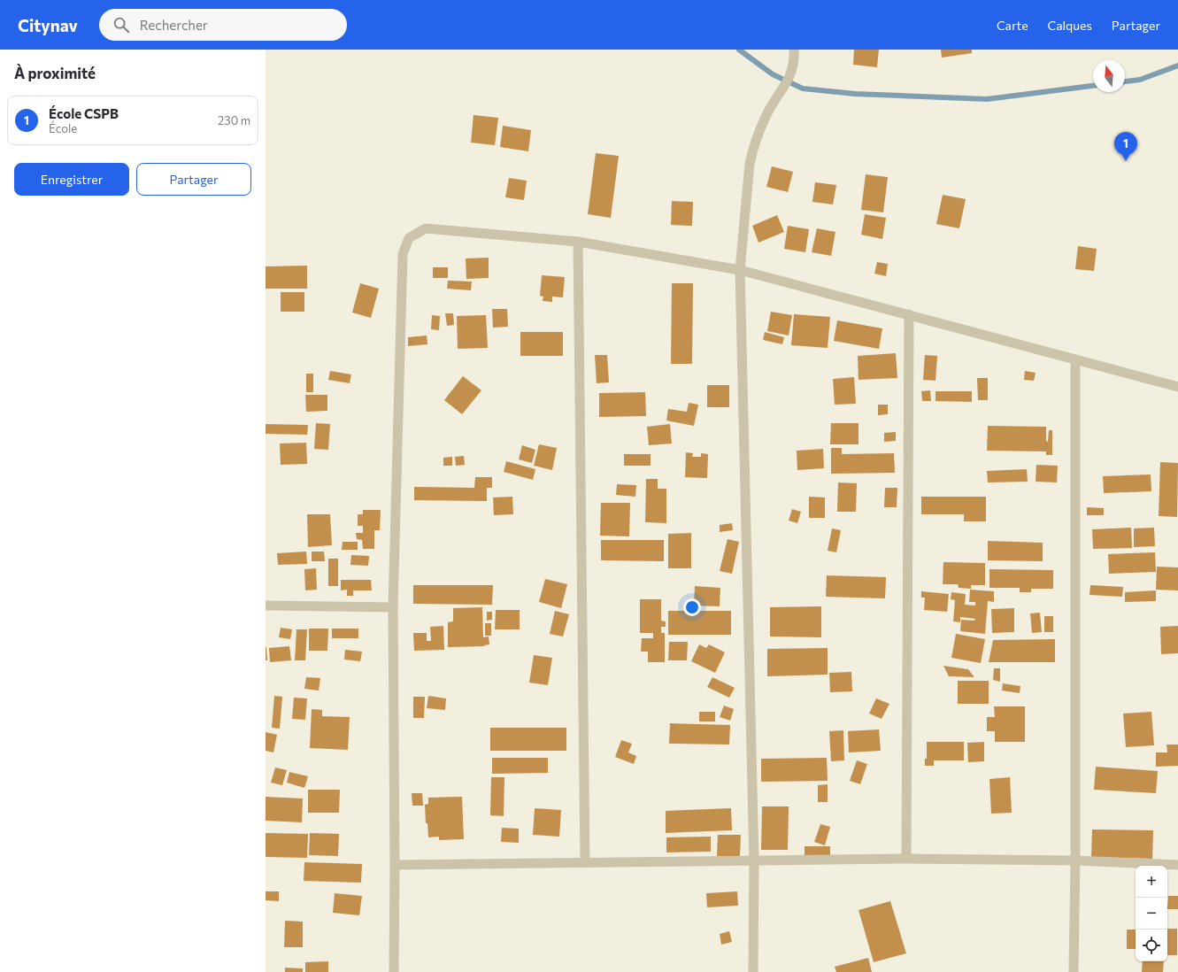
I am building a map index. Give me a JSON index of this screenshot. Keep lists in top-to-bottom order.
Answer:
{
  "north": "top",
  "page": {
    "header": "Citynav",
    "search": "Rechercher",
    "nav": ["Carte", "Calques", "Partager"],
    "heading": "À proximité",
    "list": [
      {
        "mark": "1",
        "name": "École CSPB",
        "note": "École",
        "value": "230 m"
      }
    ],
    "pins": "1",
    "buttons": ["Enregistrer", "Partager"],
    "map_buttons": ["+", "−"]
  }
}
